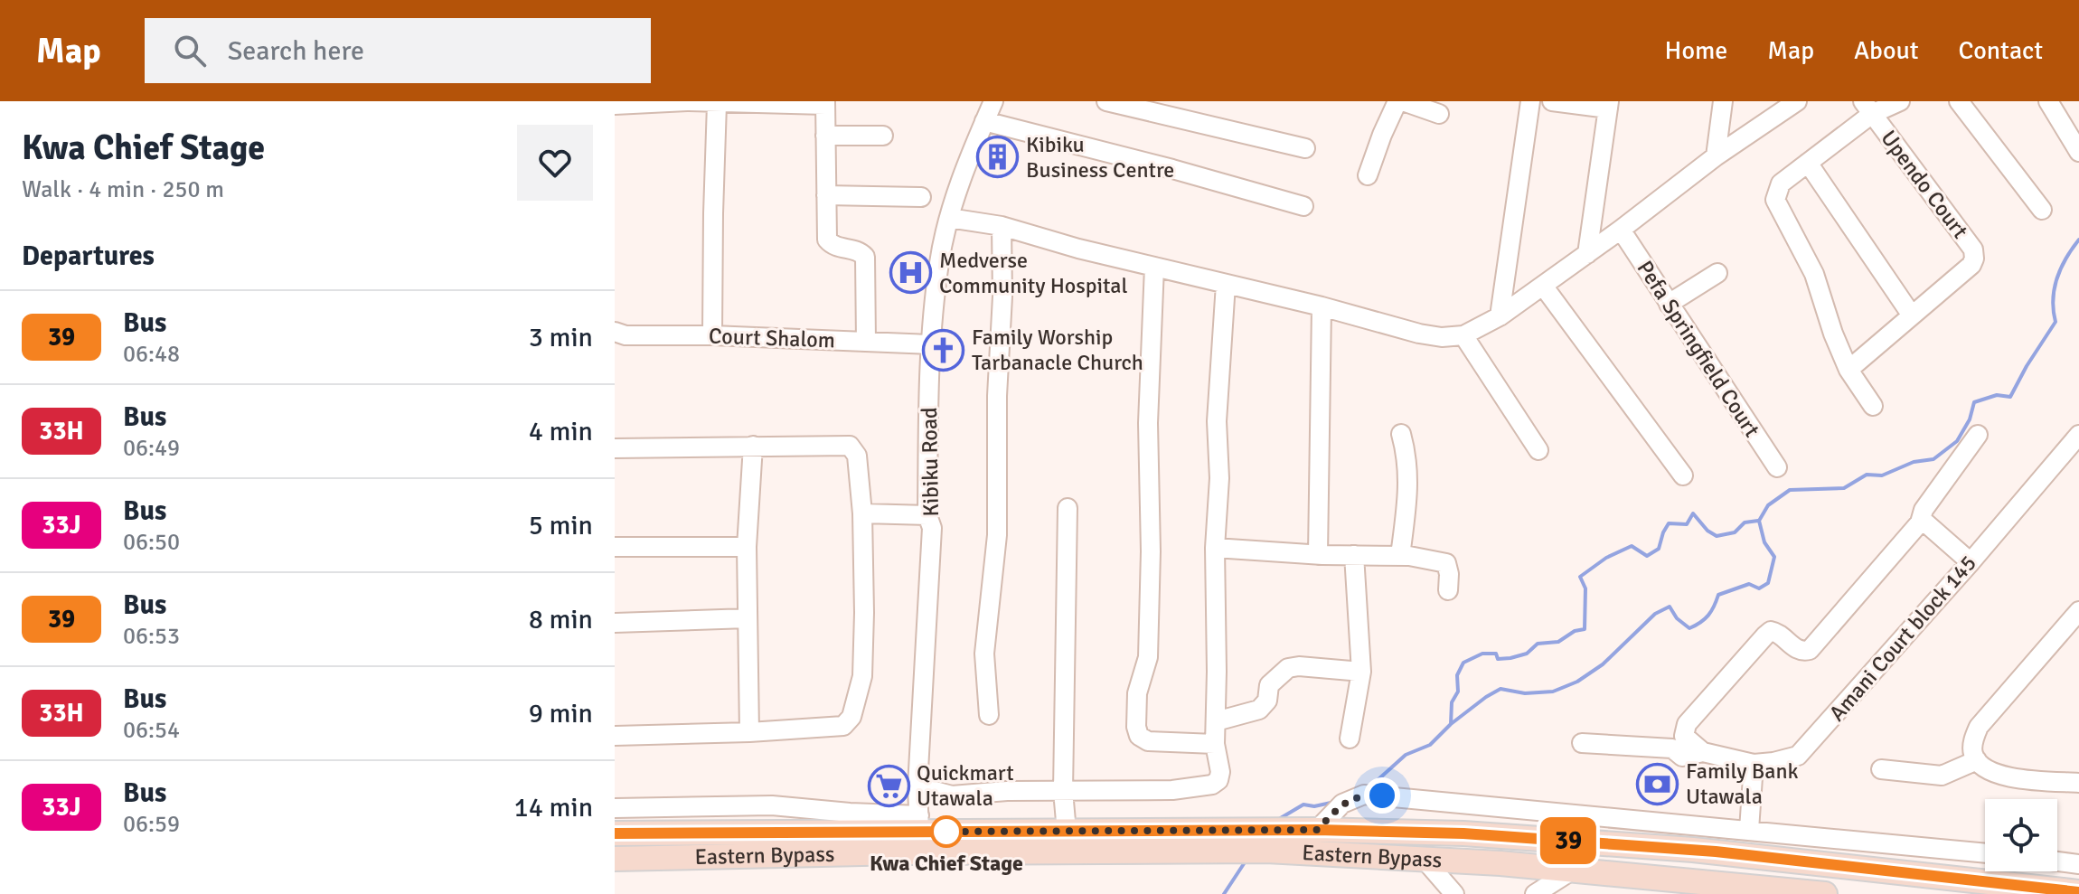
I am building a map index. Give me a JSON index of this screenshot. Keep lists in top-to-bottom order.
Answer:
{
  "streets": {
    "main road": ["Eastern Bypass"],
    "street": [
      "Upendo Court",
      "Court Shalom",
      "Pefa Springfield Court",
      "Kibiku Road",
      "Amani Court block 145"
    ]
  },
  "crossings": [
    ["Court Shalom", "Kibiku Road"],
    ["Kibiku Road", "Eastern Bypass"]
  ],
  "places": {
    "building": ["Kibiku Business Centre"],
    "hospital": ["Medverse Community Hospital"],
    "church": ["Family Worship Tarbanacle Church"],
    "bank": ["Family Bank Utawala"],
    "supermarket": ["Quickmart Utawala"],
    "other": ["Kwa Chief Stage"]
  },
  "lines": ["bus line 39"],
  "page": {
    "header": "Map",
    "search": "Search here",
    "nav": [
      "Home",
      "Map",
      "About",
      "Contact"
    ],
    "heading": [
      ["Kwa Chief Stage", "Walk · 4 min · 250 m"],
      "Departures"
    ],
    "on_map": "39",
    "list": [
      {
        "mark": "39",
        "name": "Bus",
        "note": "06:48",
        "value": "3 min"
      },
      {
        "mark": "33H",
        "name": "Bus",
        "note": "06:49",
        "value": "4 min"
      },
      {
        "mark": "33J",
        "name": "Bus",
        "note": "06:50",
        "value": "5 min"
      },
      {
        "mark": "39",
        "name": "Bus",
        "note": "06:53",
        "value": "8 min"
      },
      {
        "mark": "33H",
        "name": "Bus",
        "note": "06:54",
        "value": "9 min"
      },
      {
        "mark": "33J",
        "name": "Bus",
        "note": "06:59",
        "value": "14 min"
      }
    ]
  }
}
